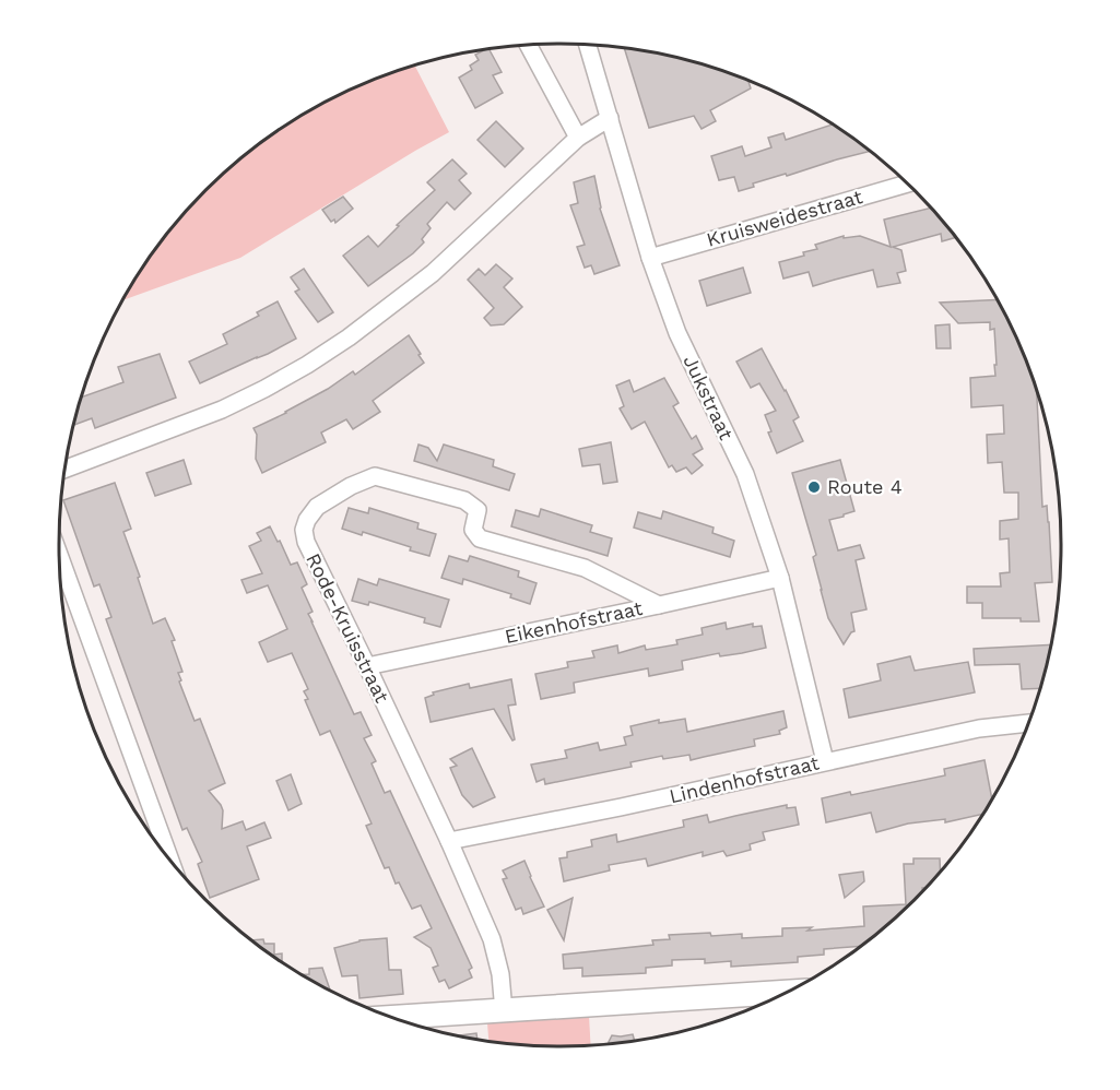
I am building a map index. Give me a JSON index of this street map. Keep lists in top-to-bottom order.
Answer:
{
  "streets": {
    "street": [
      "Kruisweidestraat",
      "Jukstraat",
      "Eikenhofstraat",
      "Rode-Kruisstraat",
      "Lindenhofstraat"
    ]
  },
  "crossings": [
    ["Kruisweidestraat", "Jukstraat"],
    ["Jukstraat", "Eikenhofstraat"],
    ["Jukstraat", "Lindenhofstraat"],
    ["Eikenhofstraat", "Rode-Kruisstraat"],
    ["Rode-Kruisstraat", "Lindenhofstraat"]
  ],
  "places": ["Route 4"]
}
